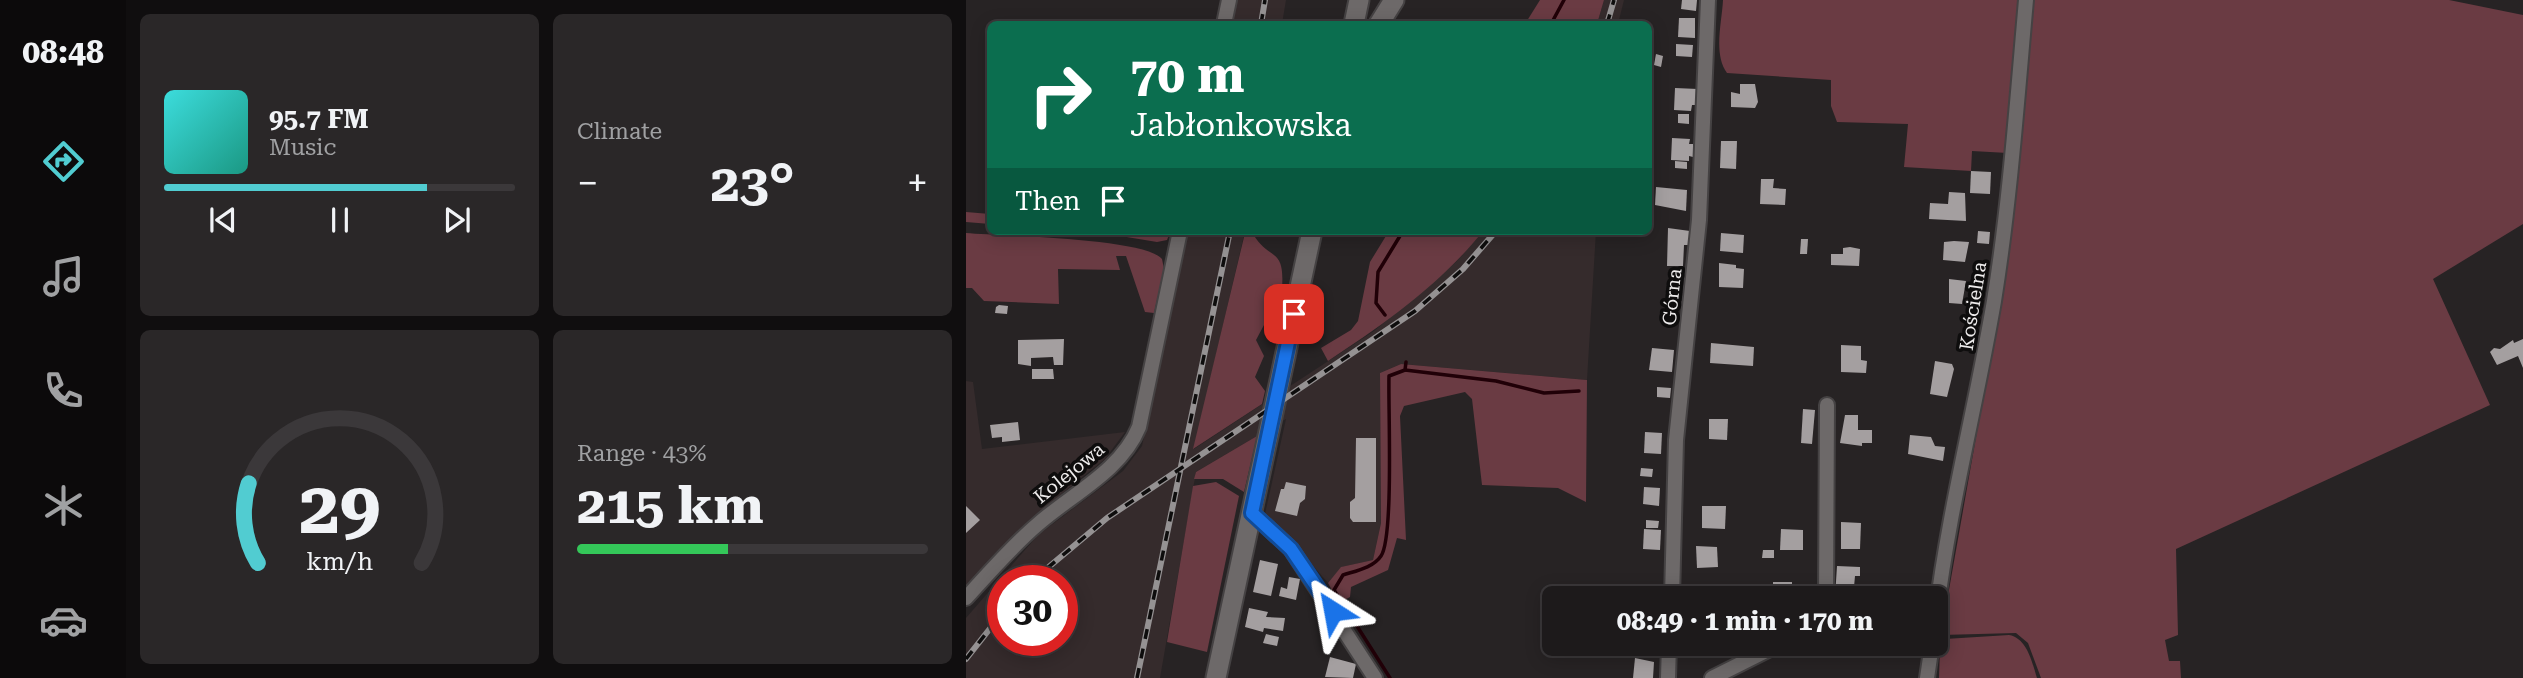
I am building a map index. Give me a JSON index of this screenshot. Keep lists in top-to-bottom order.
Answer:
{
  "streets": {
    "street": ["Górna", "Kościelna", "Kolejowa"]
  },
  "page": {
    "tabs": "08:48",
    "tile": [
      "Climate",
      ["Range · 43%", "215 km"]
    ],
    "turn": ["70 m", "Jabłonkowska"],
    "song": ["95.7 FM", "Music"],
    "heat": ["−", "23°", "+"],
    "then": "Then",
    "limit": "30",
    "trip": "08:49 · 1 min · 170 m",
    "gauge": ["29", "km/h"]
  }
}
